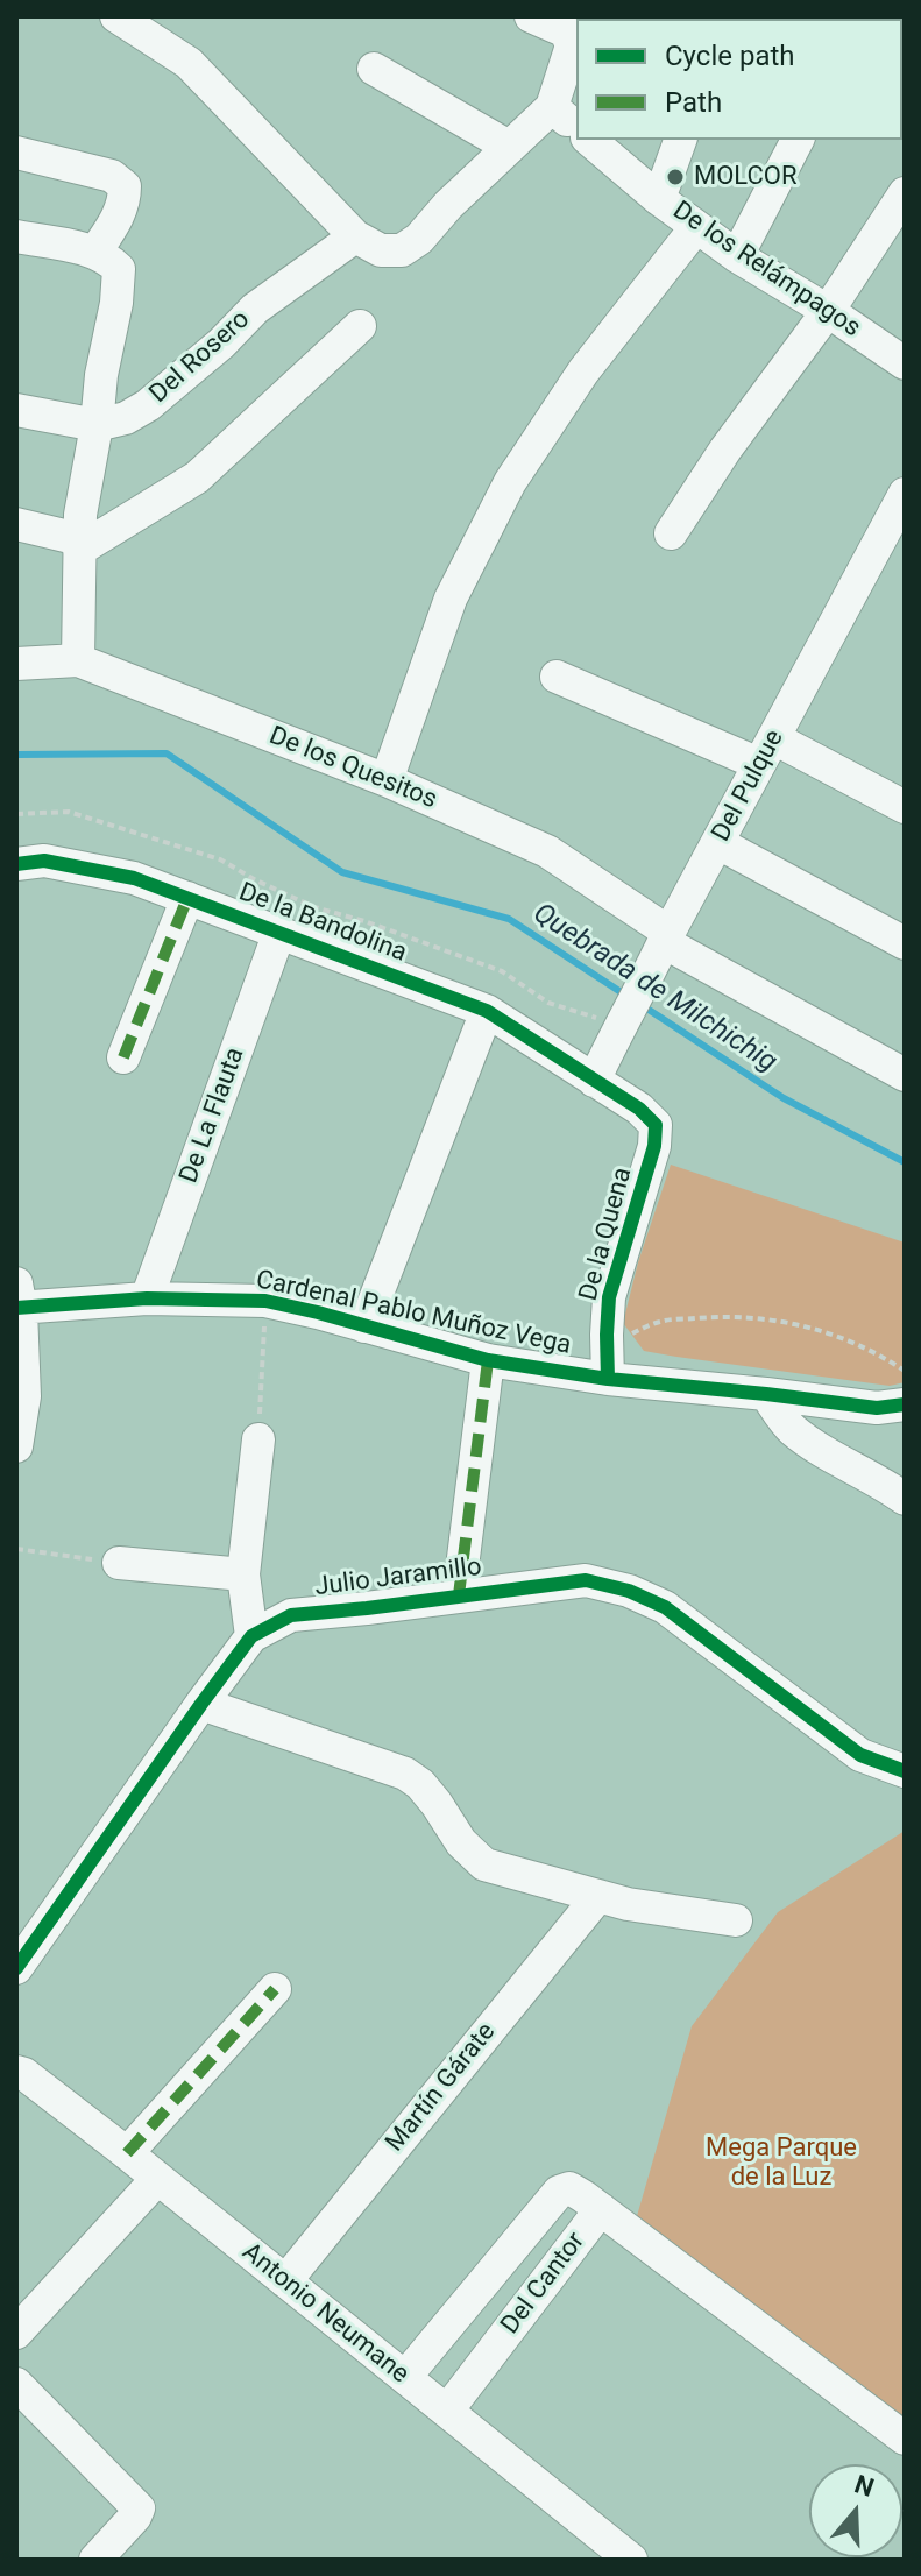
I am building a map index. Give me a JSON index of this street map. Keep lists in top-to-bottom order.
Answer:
{
  "streets": {
    "street": [
      "De los Relámpagos",
      "Del Rosero",
      "De los Quesitos",
      "Del Pulque",
      "De la Bandolina",
      "De La Flauta",
      "De la Quena",
      "Cardenal Pablo Muñoz Vega",
      "Julio Jaramillo",
      "Martín Gárate",
      "Del Cantor",
      "Antonio Neumane"
    ]
  },
  "crossings": [
    ["De los Quesitos", "Del Pulque"],
    ["Del Pulque", "De la Bandolina"],
    ["De la Bandolina", "De La Flauta"],
    ["De la Bandolina", "De la Quena"],
    ["De La Flauta", "Cardenal Pablo Muñoz Vega"],
    ["De la Quena", "Cardenal Pablo Muñoz Vega"],
    ["Martín Gárate", "Antonio Neumane"],
    ["Del Cantor", "Antonio Neumane"]
  ],
  "water": ["Quebrada de Milchichig"],
  "parks": ["Mega Parque de la Luz"],
  "places": ["MOLCOR"],
  "legend": ["Cycle path", "Path"],
  "north": "top"
}
